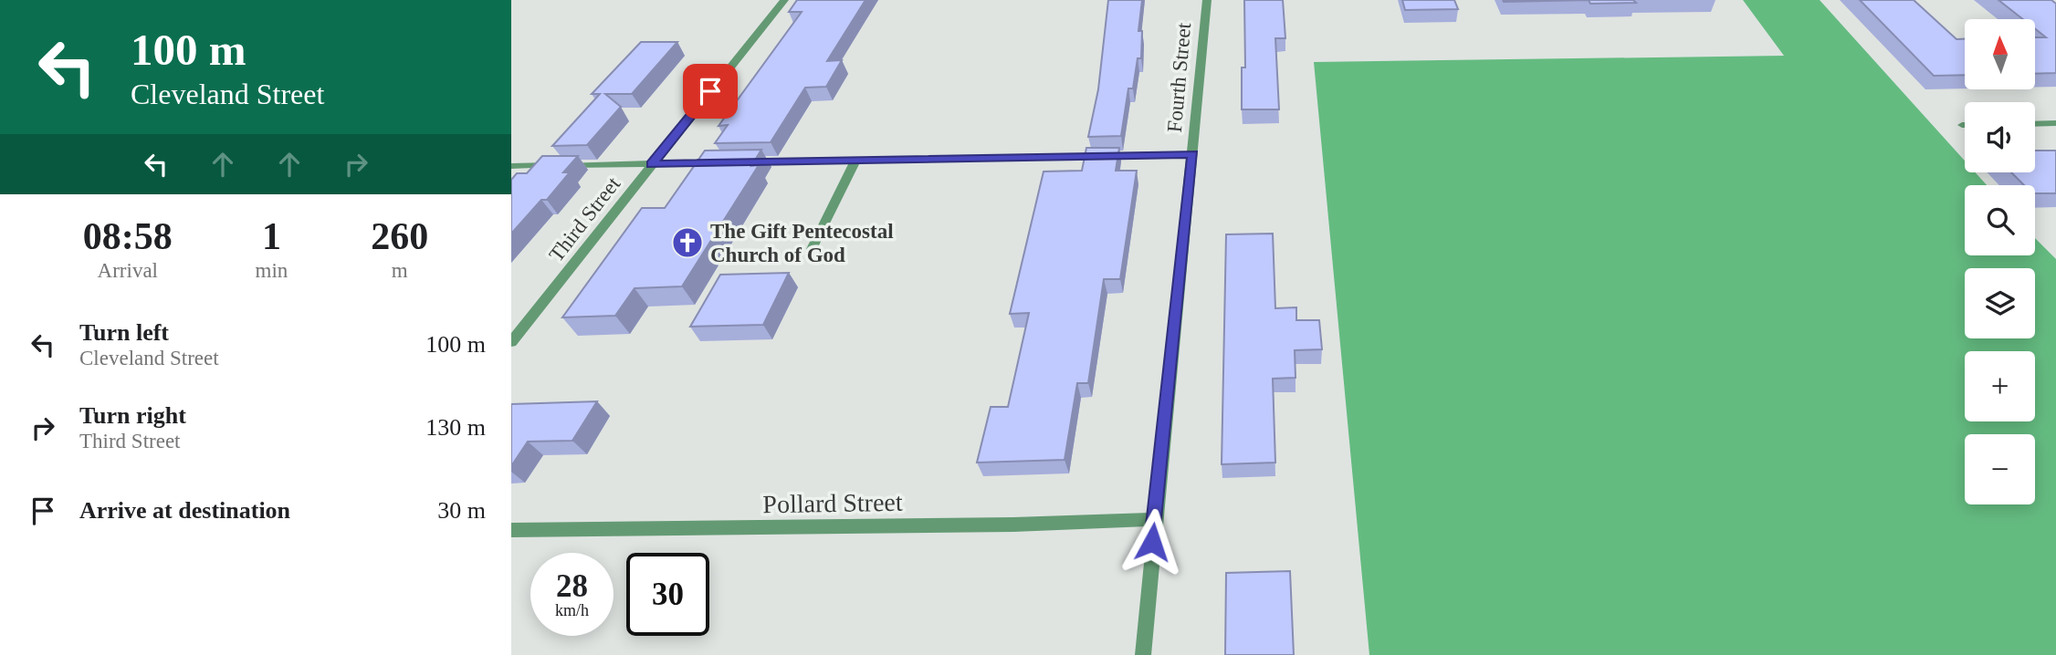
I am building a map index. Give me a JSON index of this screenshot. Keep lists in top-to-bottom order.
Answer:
{
  "streets": {
    "street": ["Fourth Street", "Third Street", "Pollard Street"]
  },
  "crossings": [
    ["Fourth Street", "Pollard Street"]
  ],
  "places": {
    "church": ["The Gift Pentecostal Church of God"]
  },
  "north": "top",
  "page": {
    "turn": ["100 m", "Cleveland Street"],
    "map_buttons": ["+", "−"],
    "eta": [
      "08:58",
      "Arrival",
      "1",
      "min",
      "260",
      "m"
    ],
    "list": [
      {
        "name": "Turn left",
        "note": "Cleveland Street",
        "value": "100 m"
      },
      {
        "name": "Turn right",
        "note": "Third Street",
        "value": "130 m"
      },
      {
        "name": "Arrive at destination",
        "value": "30 m"
      }
    ],
    "speed": "28 km/h",
    "limit": "30"
  }
}
